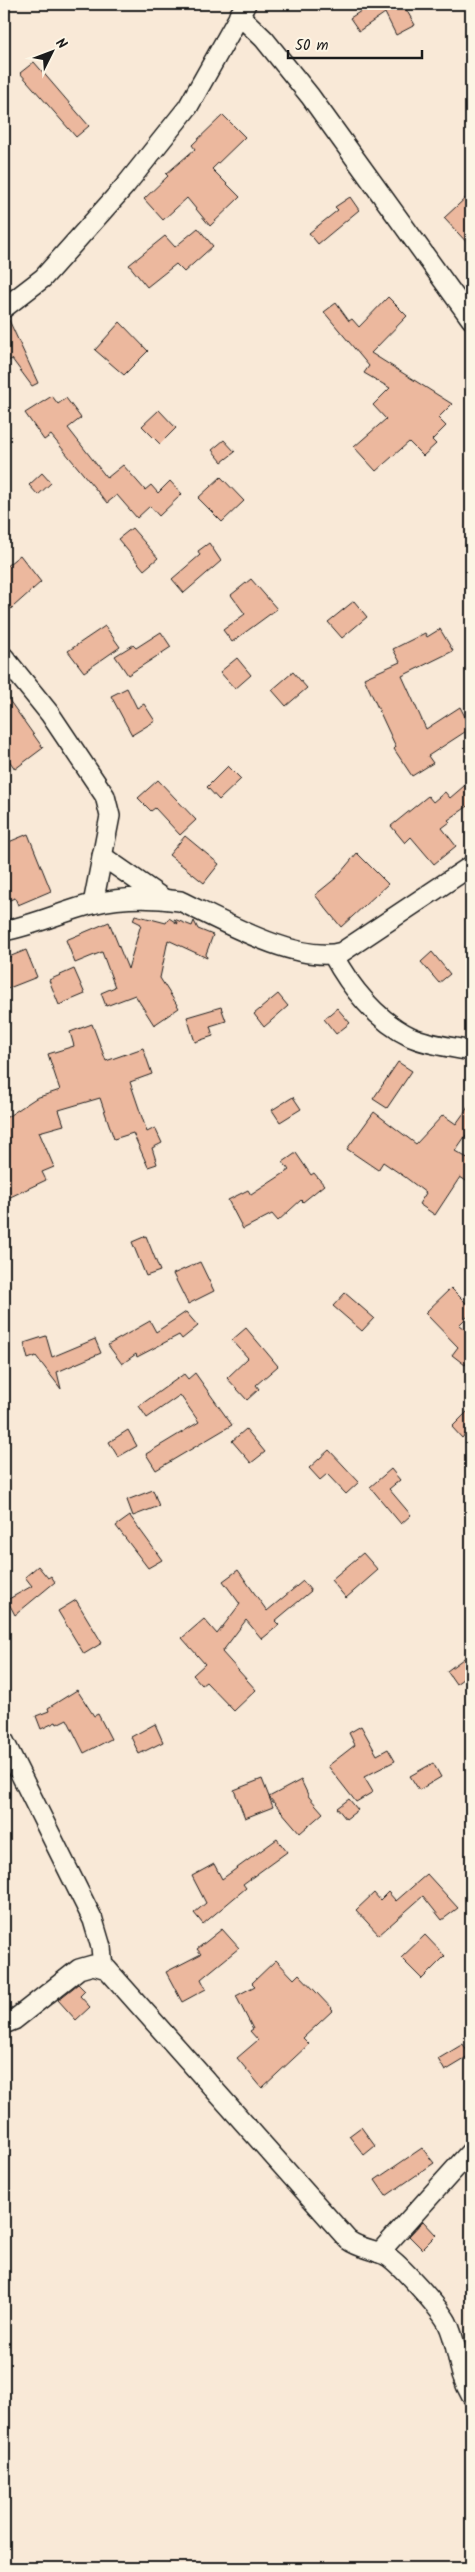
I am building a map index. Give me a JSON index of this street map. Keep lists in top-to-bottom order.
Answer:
{
  "scale_bar": "50 m",
  "north": "top right"
}
